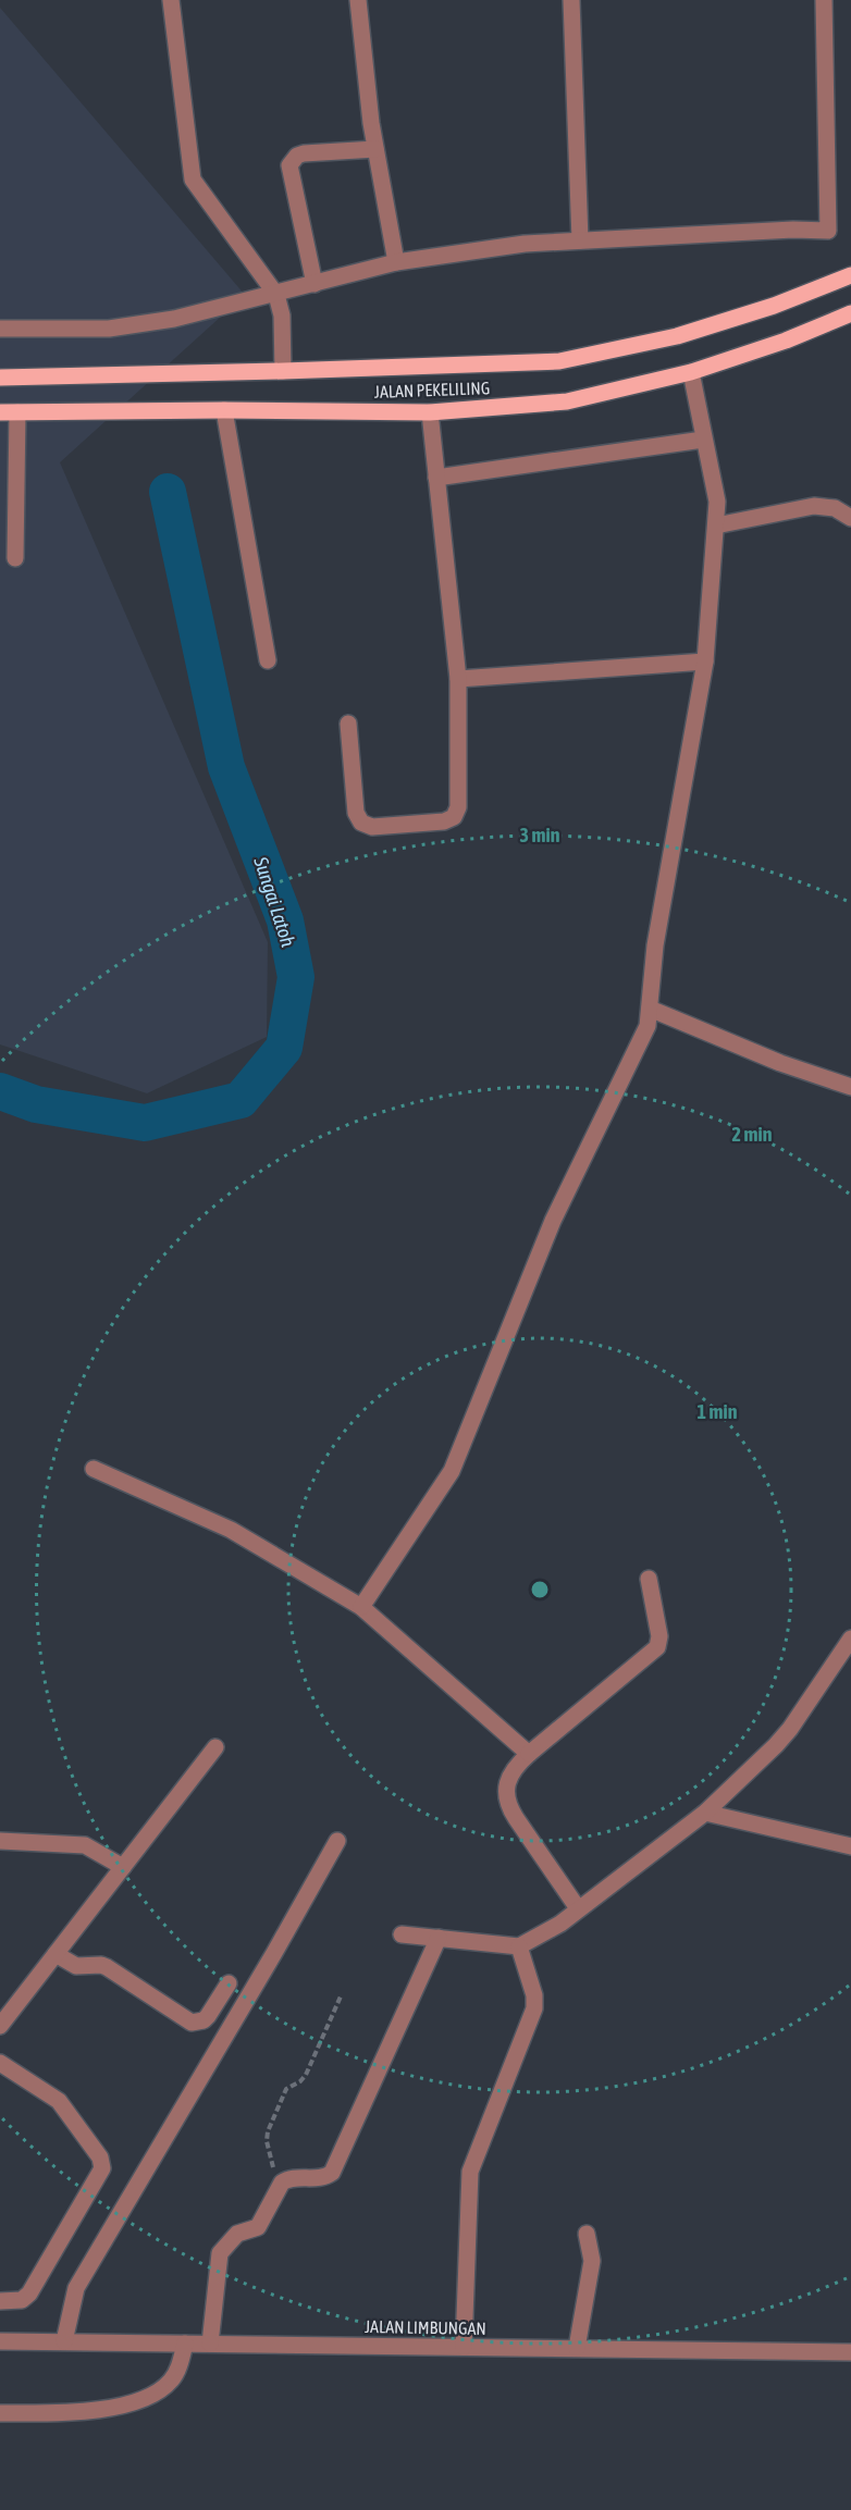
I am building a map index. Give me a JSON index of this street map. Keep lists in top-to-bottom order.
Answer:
{
  "streets": {
    "main road": ["JALAN PEKELILING"],
    "street": ["JALAN LIMBUNGAN"]
  },
  "water": ["Sungai Latoh"],
  "rings": ["3 min", "2 min", "1 min"]
}
